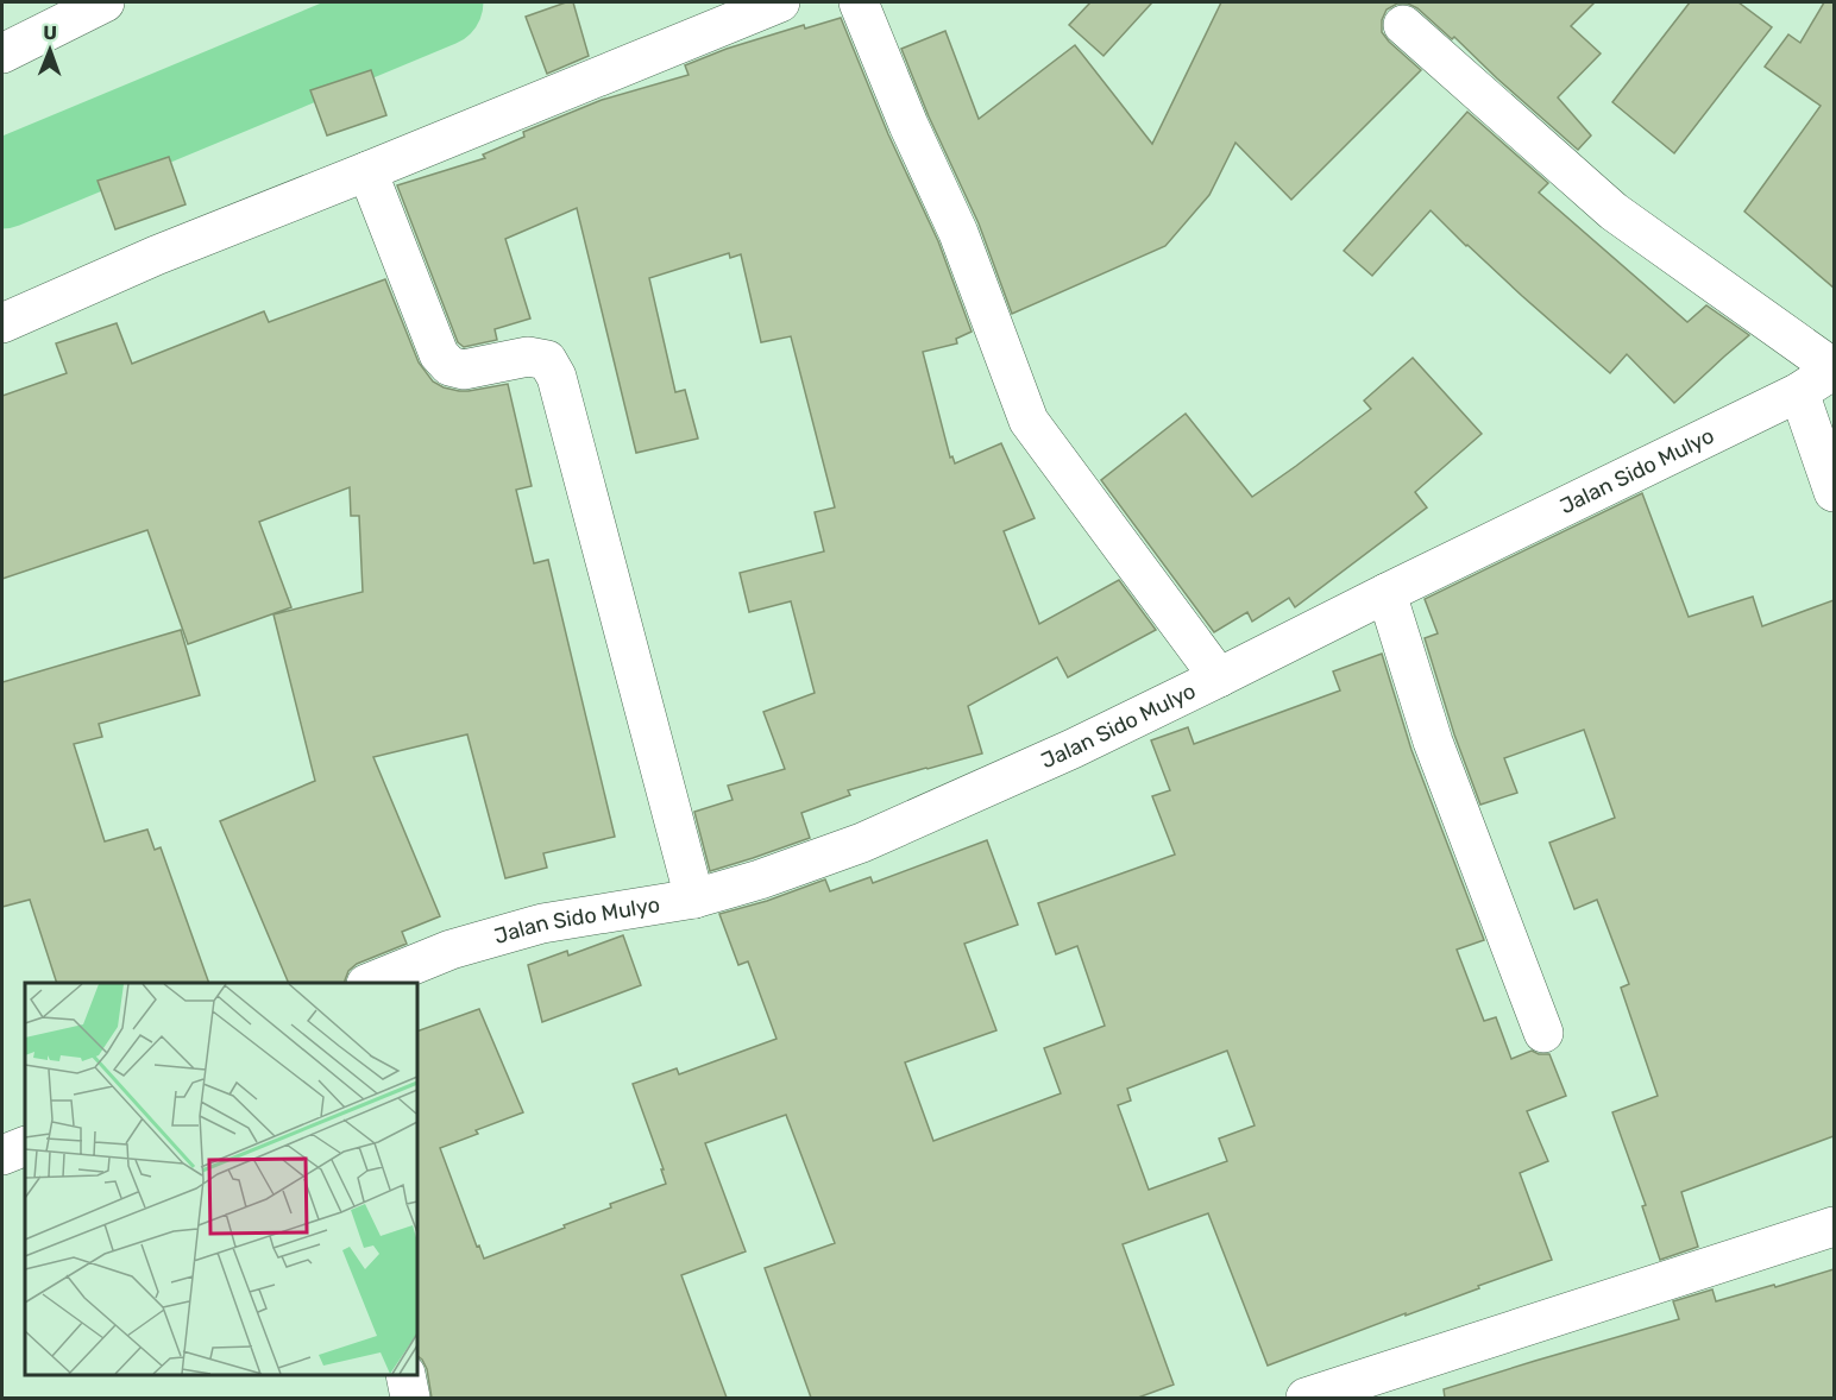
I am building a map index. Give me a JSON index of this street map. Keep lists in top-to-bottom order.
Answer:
{
  "streets": {
    "street": ["Jalan Sido Mulyo"]
  },
  "north": "top"
}
